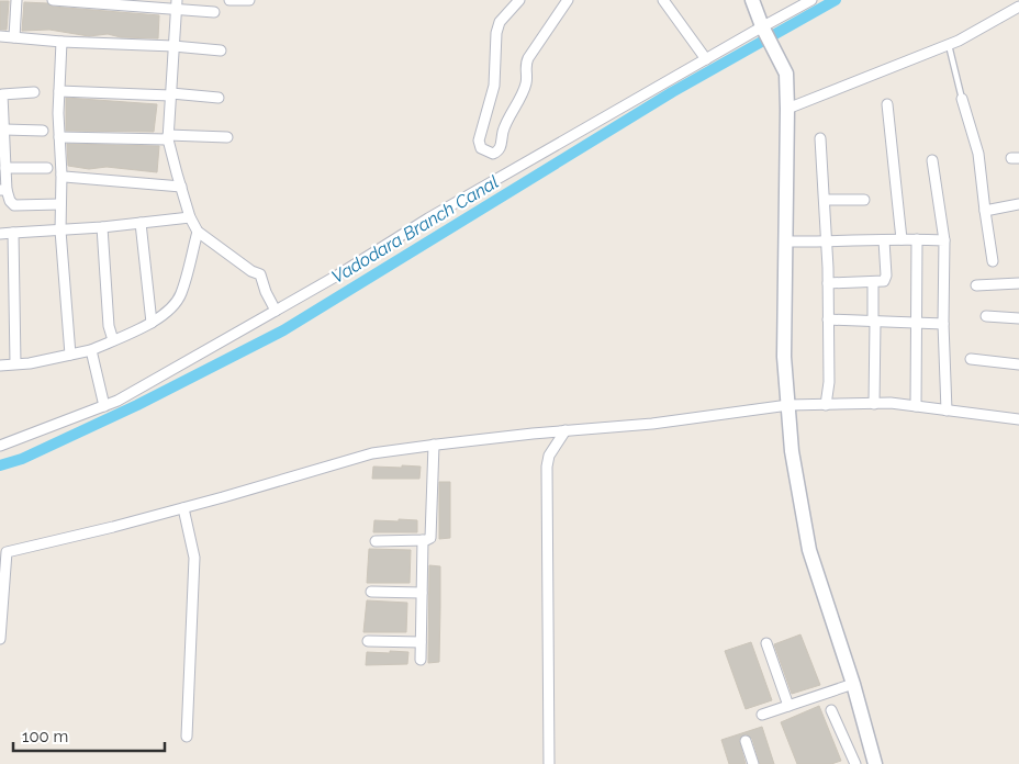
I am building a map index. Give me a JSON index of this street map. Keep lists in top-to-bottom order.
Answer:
{
  "water": ["Vadodara Branch Canal"],
  "scale_bar": "100 m"
}
